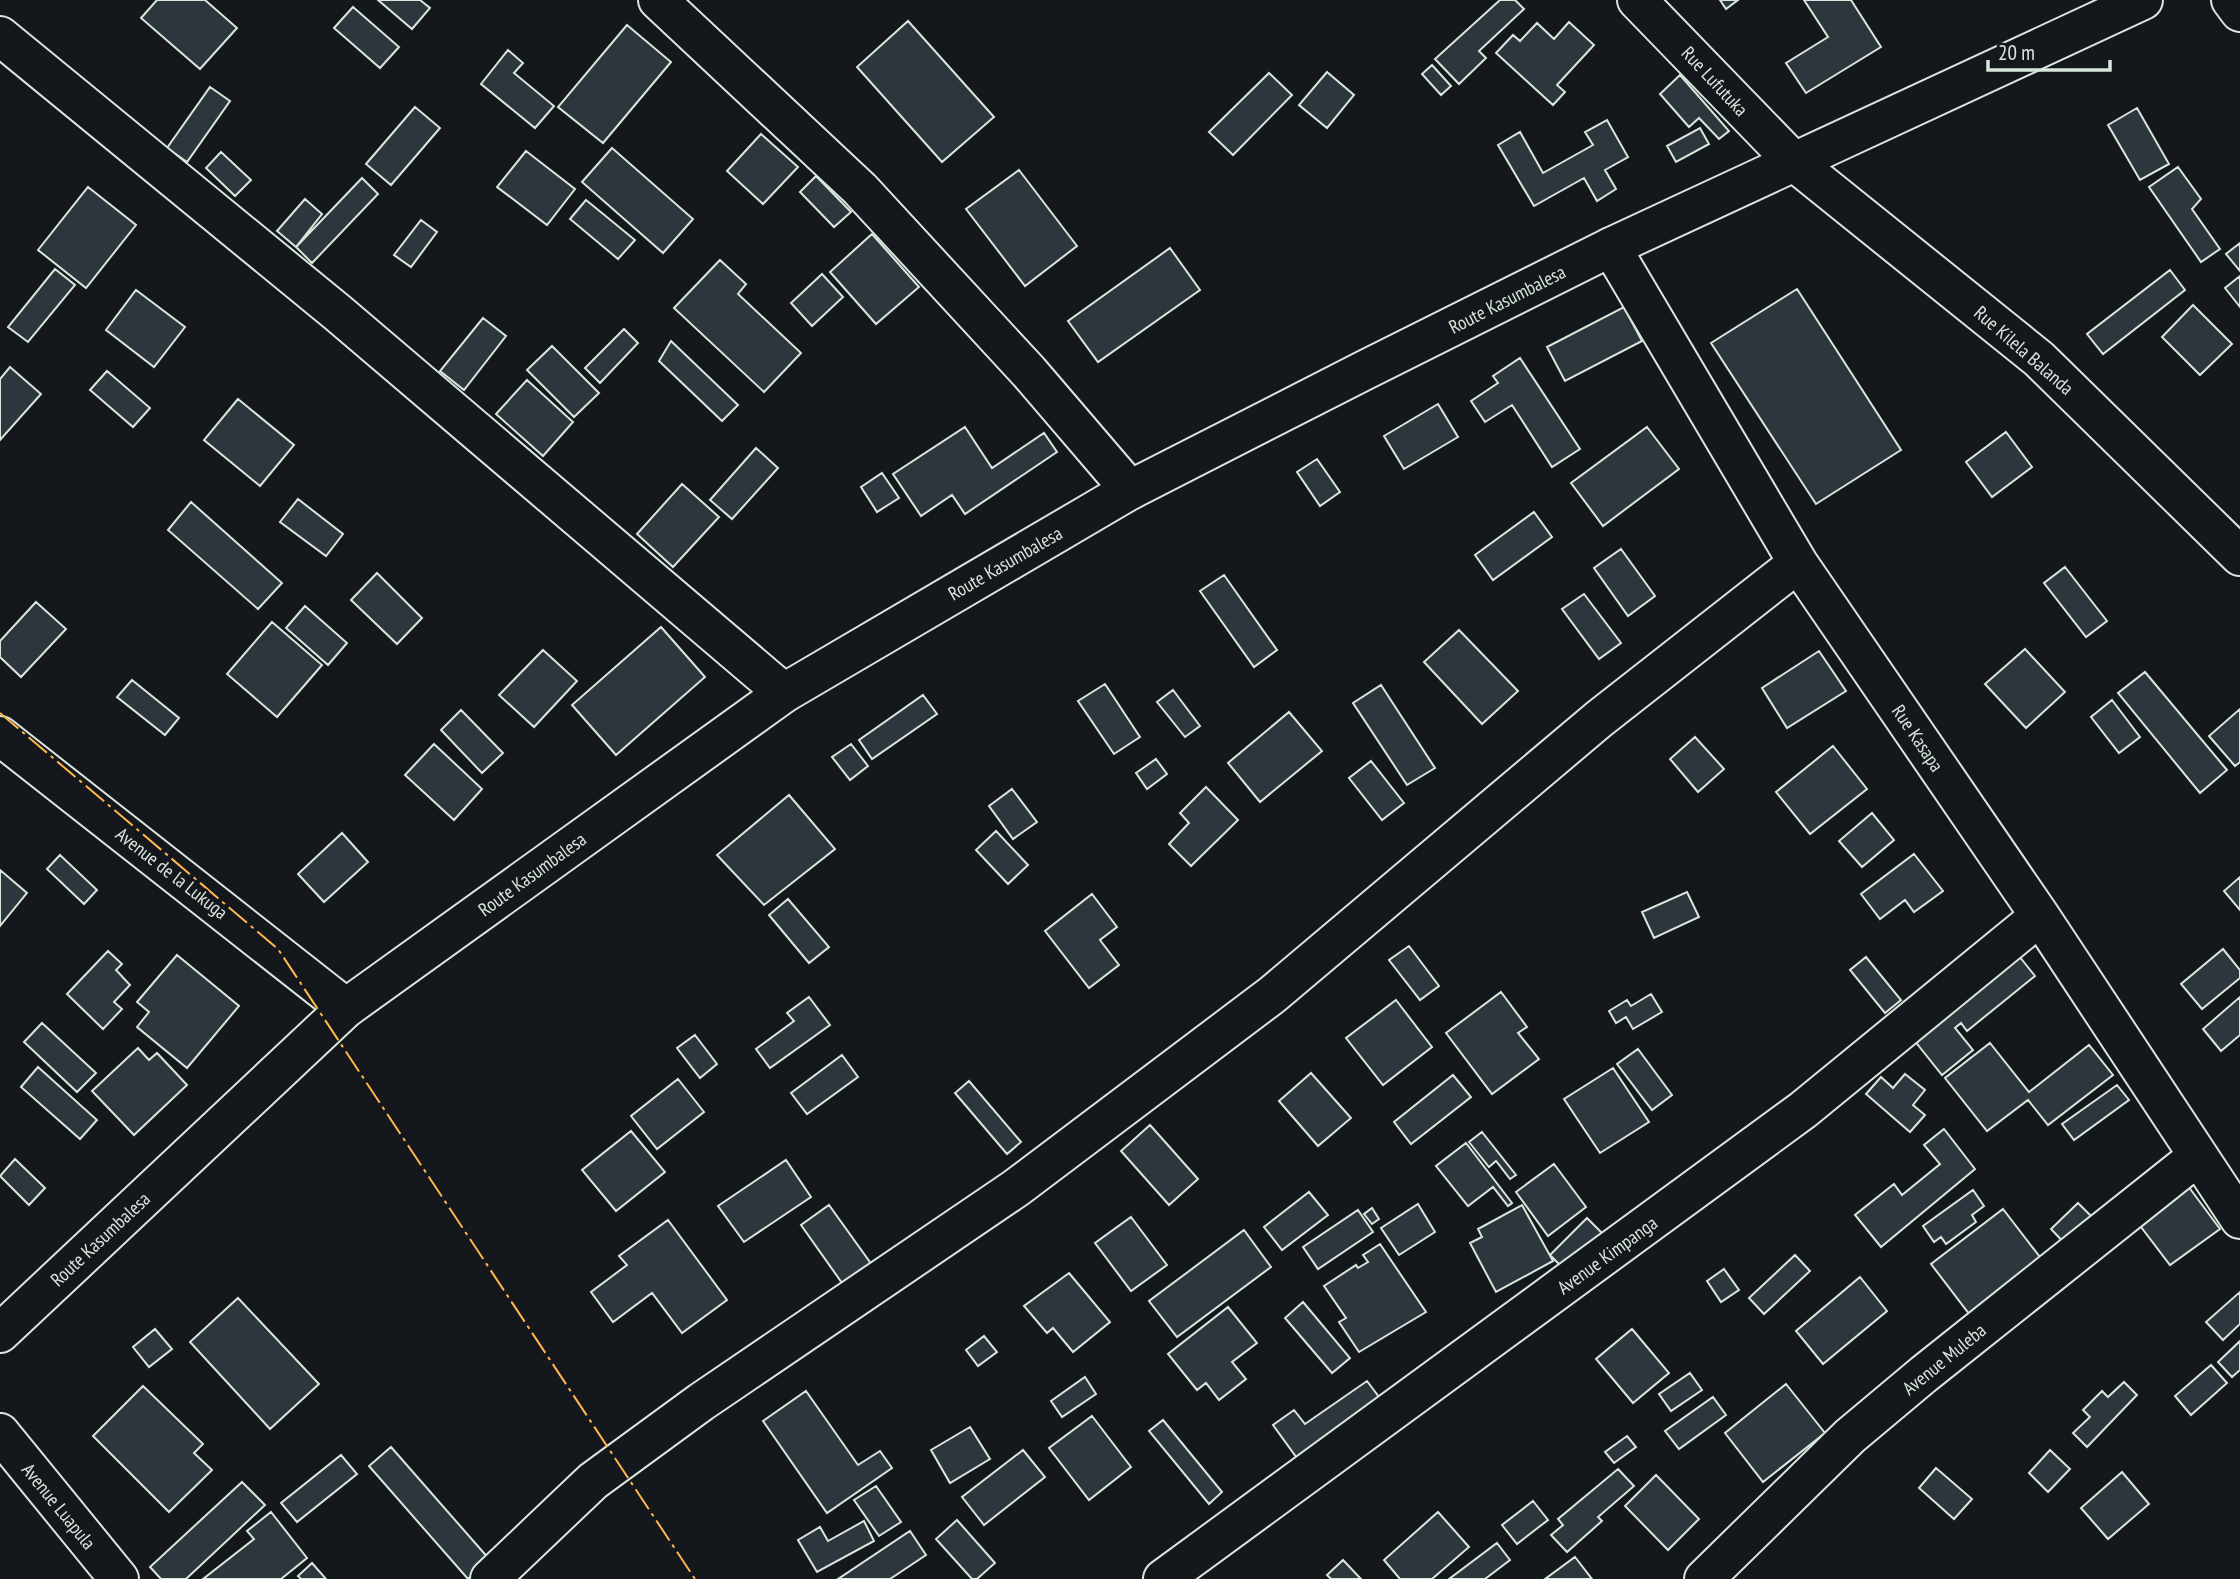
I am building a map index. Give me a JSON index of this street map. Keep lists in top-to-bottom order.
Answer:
{
  "streets": {
    "main road": [
      "Rue Lufutuka",
      "Route Kasumbalesa",
      "Rue Kilela Balanda",
      "Rue Kasapa",
      "Avenue de la Lukuga",
      "Avenue Kimpanga",
      "Avenue Muleba",
      "Avenue Luapula"
    ]
  },
  "crossings": [
    ["Rue Lufutuka", "Route Kasumbalesa"],
    ["Rue Lufutuka", "Rue Kilela Balanda"],
    ["Route Kasumbalesa", "Rue Kilela Balanda"],
    ["Route Kasumbalesa", "Rue Kasapa"],
    ["Route Kasumbalesa", "Avenue de la Lukuga"],
    ["Rue Kasapa", "Avenue Kimpanga"],
    ["Rue Kasapa", "Avenue Muleba"]
  ],
  "scale_bar": "20 m"
}
